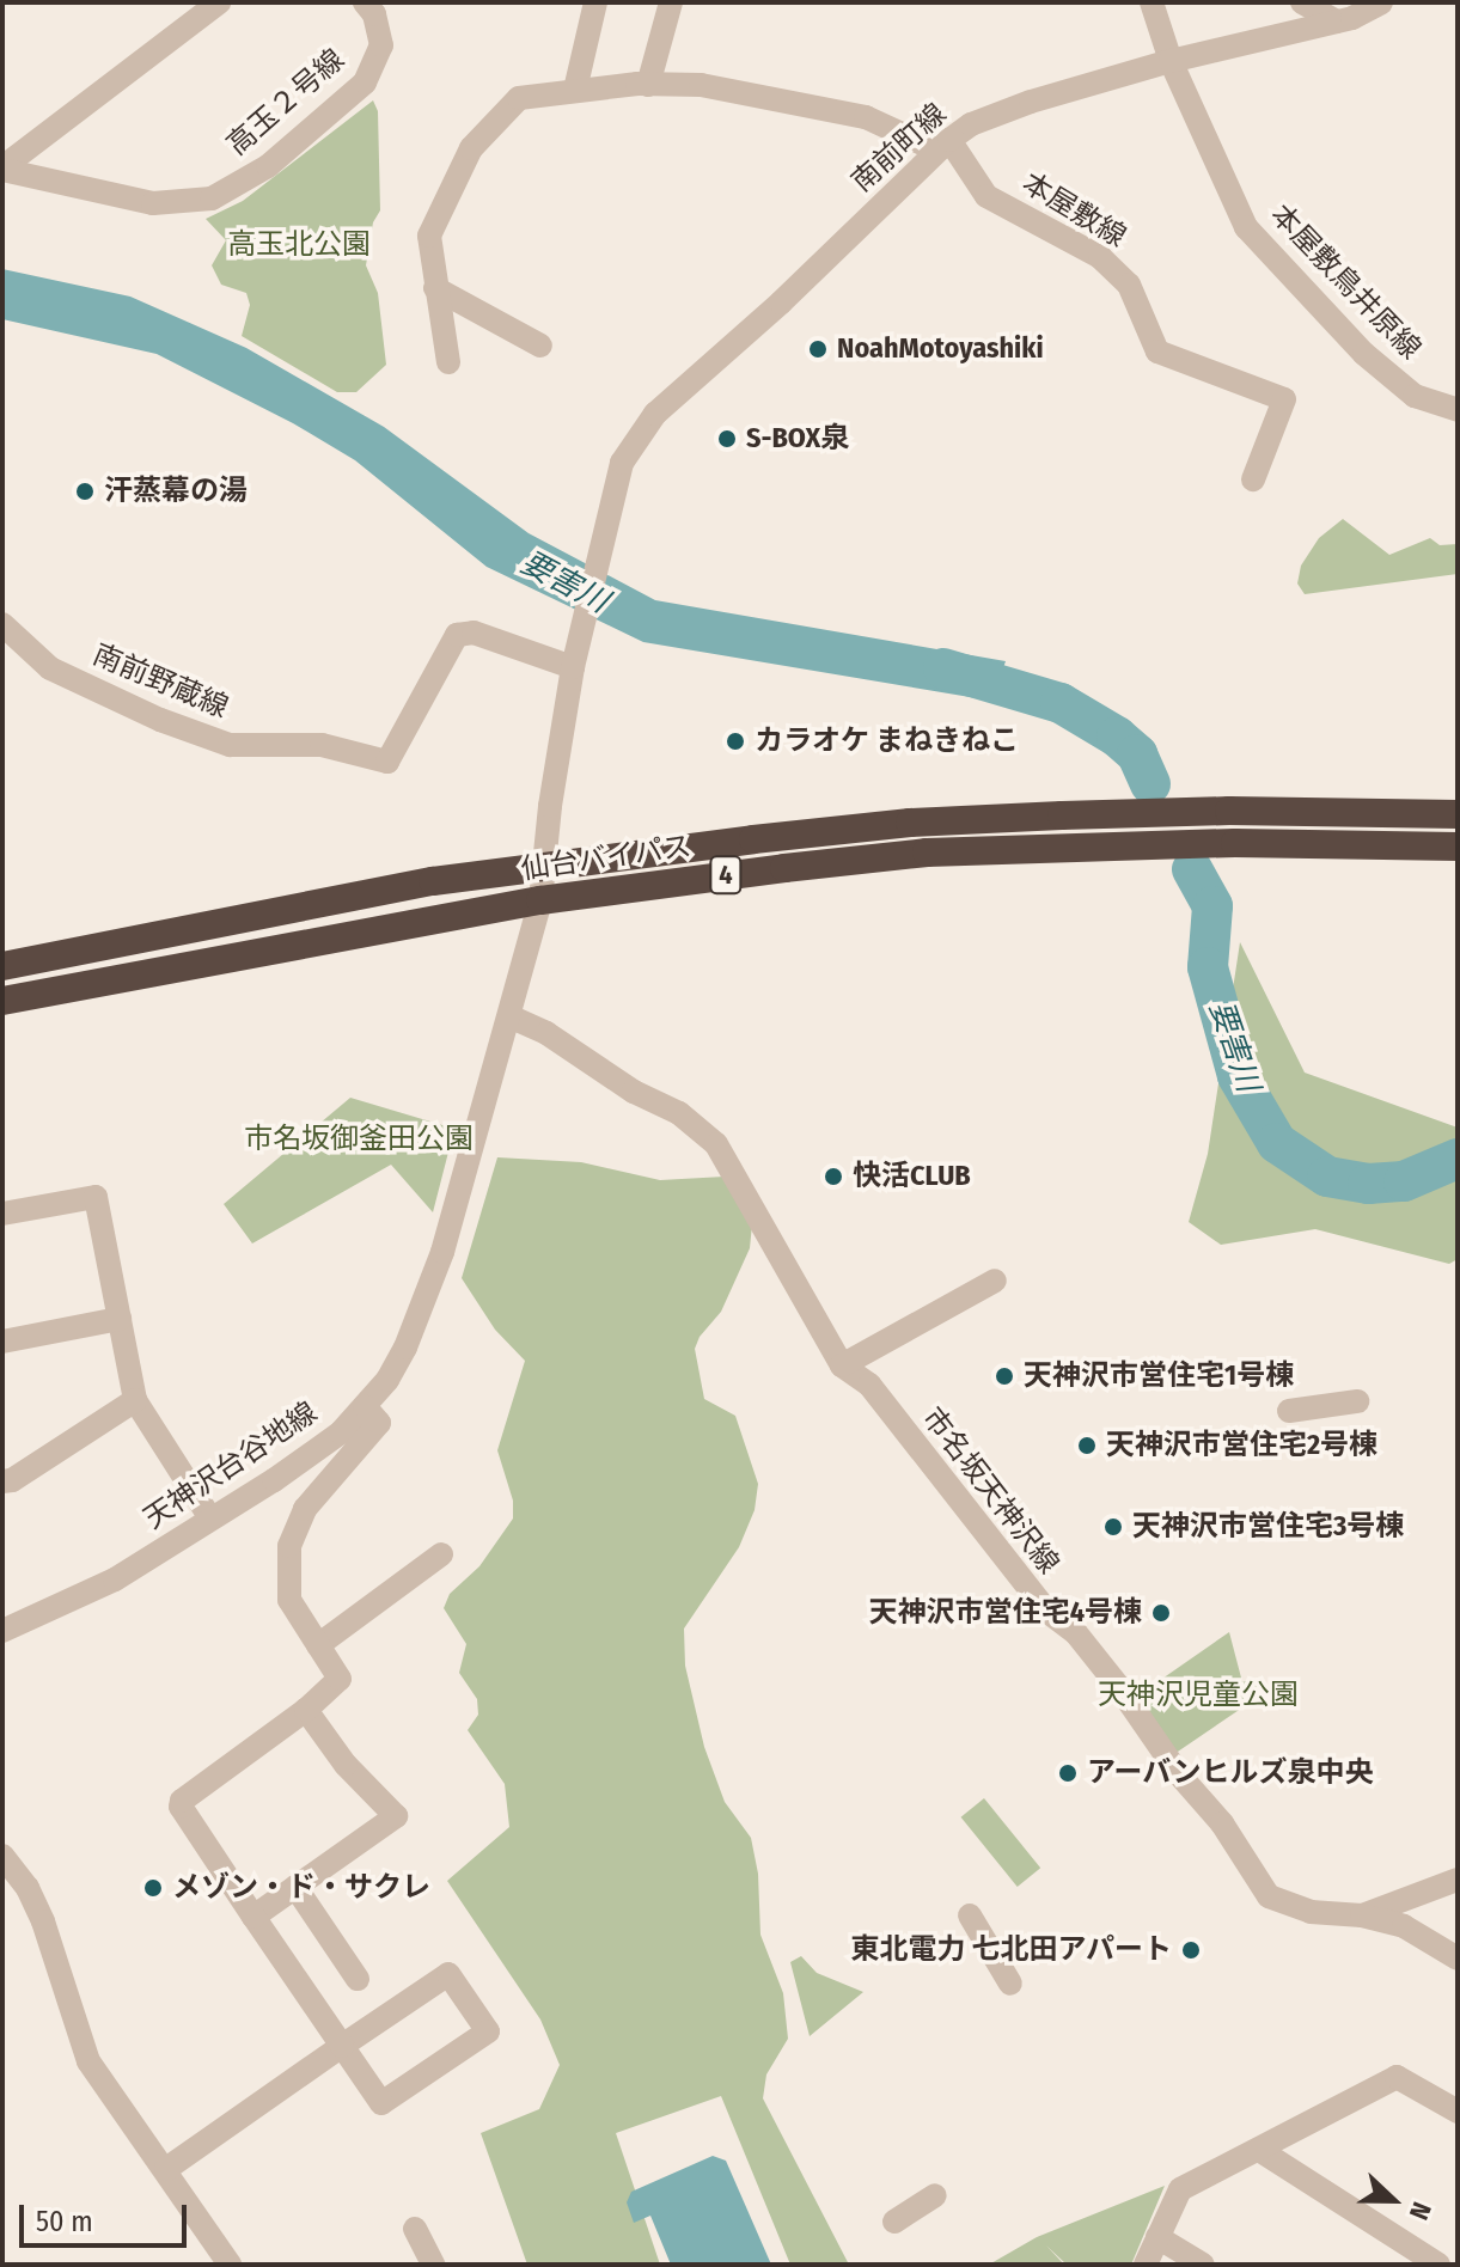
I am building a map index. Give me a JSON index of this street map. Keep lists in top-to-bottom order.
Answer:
{
  "streets": {
    "highway": ["仙台バイパス", "4"],
    "street": [
      "高玉２号線",
      "南前町線",
      "本屋敷線",
      "本屋敷鳥井原線",
      "南前野蔵線",
      "天神沢台谷地線",
      "市名坂天神沢線"
    ]
  },
  "crossings": [
    ["南前町線", "本屋敷線"],
    ["南前町線", "本屋敷鳥井原線"],
    ["南前町線", "南前野蔵線"],
    ["南前町線", "天神沢台谷地線"],
    ["南前野蔵線", "天神沢台谷地線"],
    ["仙台バイパス", "天神沢台谷地線"],
    ["天神沢台谷地線", "市名坂天神沢線"]
  ],
  "water": ["要害川"],
  "parks": ["高玉北公園", "市名坂御釜田公園", "天神沢児童公園"],
  "places": [
    "NoahMotoyashiki",
    "S-BOX泉",
    "汗蒸幕の湯",
    "カラオケ まねきねこ",
    "快活CLUB",
    "天神沢市営住宅1号棟",
    "天神沢市営住宅2号棟",
    "天神沢市営住宅3号棟",
    "天神沢市営住宅4号棟",
    "アーバンヒルズ泉中央",
    "メゾン・ド・サクレ",
    "東北電力 七北田アパート"
  ],
  "scale_bar": "50 m",
  "north": "right"
}
